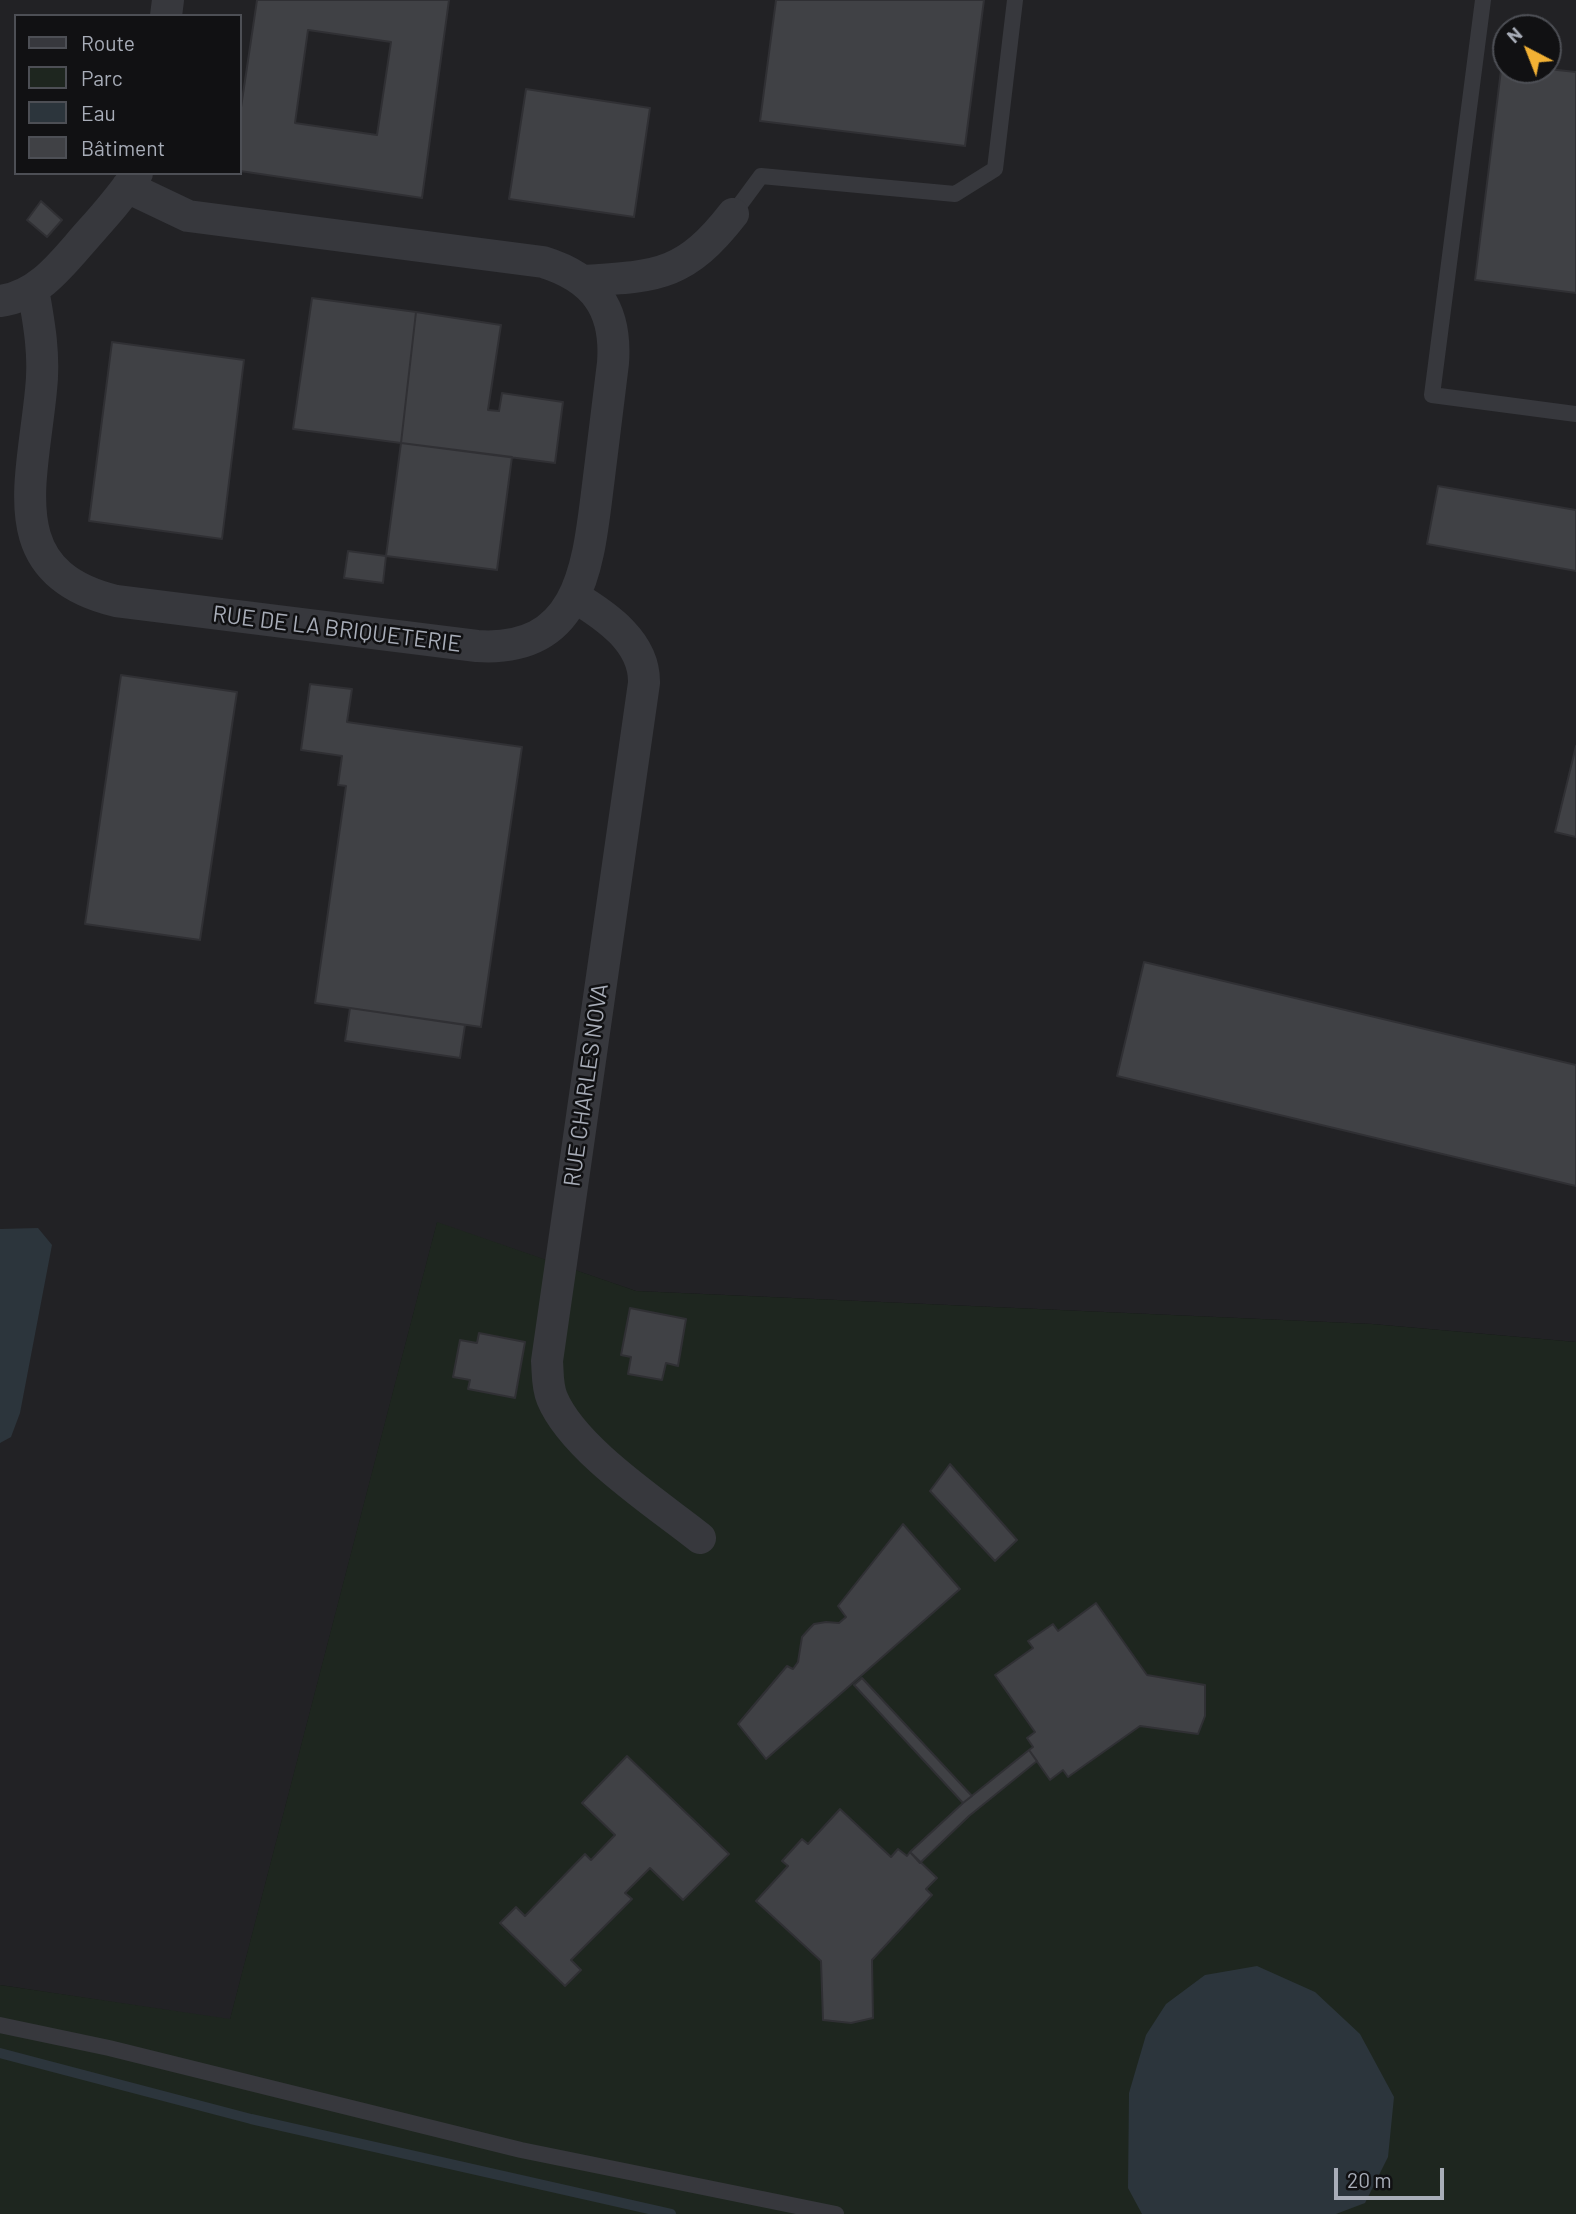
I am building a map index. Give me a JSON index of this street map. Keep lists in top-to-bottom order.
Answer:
{
  "streets": {
    "street": ["RUE DE LA BRIQUETERIE", "RUE CHARLES NOVA"]
  },
  "crossings": [
    ["RUE DE LA BRIQUETERIE", "RUE CHARLES NOVA"]
  ],
  "legend": [
    "Route",
    "Parc",
    "Eau",
    "Bâtiment"
  ],
  "scale_bar": "20 m",
  "north": "top left"
}
